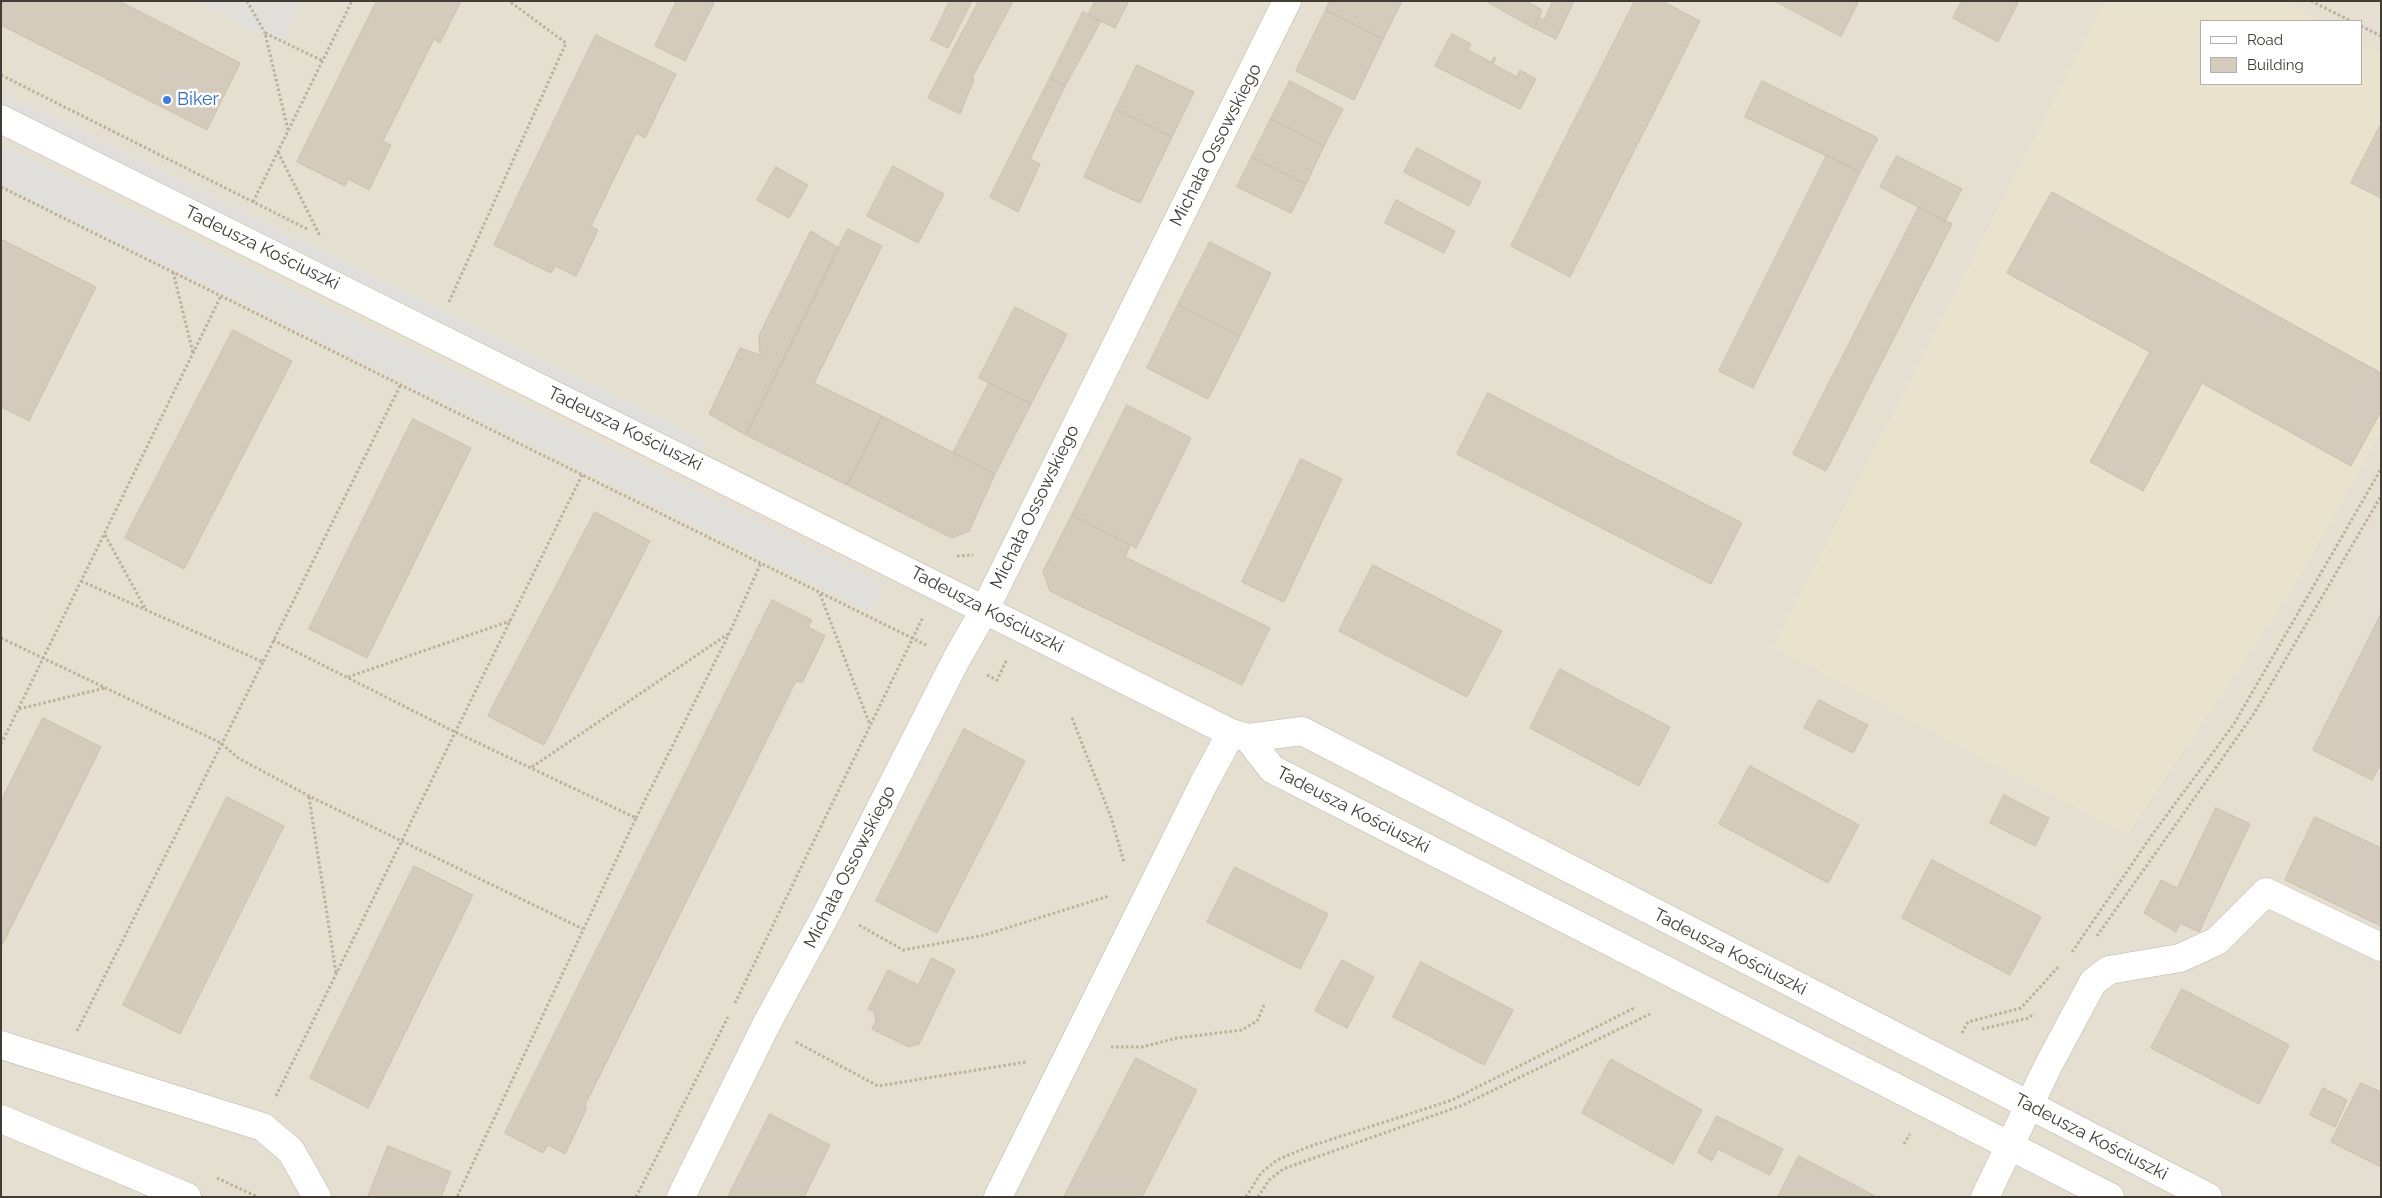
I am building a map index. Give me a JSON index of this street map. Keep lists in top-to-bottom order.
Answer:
{
  "streets": {
    "street": ["Michała Ossowskiego", "Tadeusza Kościuszki"]
  },
  "crossings": [
    ["Michała Ossowskiego", "Tadeusza Kościuszki"]
  ],
  "places": ["Biker"],
  "legend": ["Road", "Building"]
}
